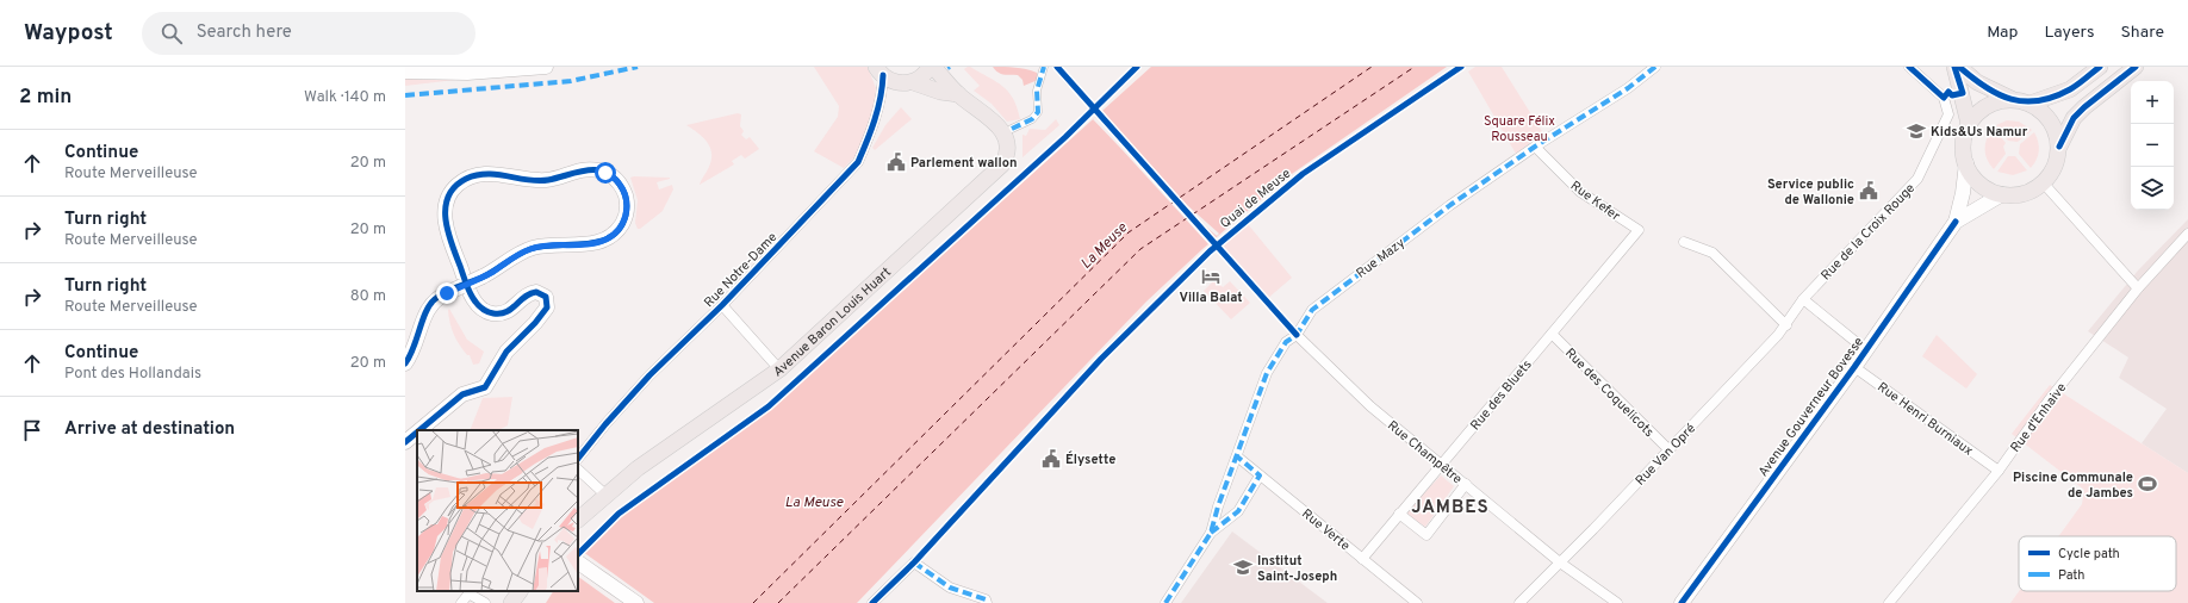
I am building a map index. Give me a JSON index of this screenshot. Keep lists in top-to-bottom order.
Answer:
{
  "streets": {
    "main road": ["Avenue Baron Louis Huart", "Avenue Gouverneur Bovesse"],
    "street": [
      "Rue Kefer",
      "Rue de la Croix Rouge",
      "Rue Mazy",
      "Rue Notre-Dame",
      "Rue des Coquelicots",
      "Rue des Bluets",
      "Rue d'Enhaive",
      "Rue Henri Burniaux",
      "Rue Champêtre",
      "Rue Van Opré",
      "Rue Verte"
    ],
    "cycle path": ["Quai de Meuse"]
  },
  "crossings": [
    ["Rue Kefer", "Rue Mazy"],
    ["Rue Kefer", "Rue des Bluets"],
    ["Rue de la Croix Rouge", "Rue Van Opré"],
    ["Rue Mazy", "Rue Champêtre"],
    ["Rue Mazy", "Rue Verte"],
    ["Rue Notre-Dame", "Avenue Baron Louis Huart"],
    ["Rue des Coquelicots", "Rue des Bluets"],
    ["Rue des Coquelicots", "Rue Van Opré"],
    ["Rue des Bluets", "Rue Champêtre"],
    ["Rue des Bluets", "Rue Verte"],
    ["Avenue Gouverneur Bovesse", "Rue Henri Burniaux"],
    ["Rue d'Enhaive", "Rue Henri Burniaux"],
    ["Rue Champêtre", "Rue Van Opré"]
  ],
  "districts": ["JAMBES"],
  "water": ["La Meuse"],
  "parks": ["Square Félix Rousseau"],
  "places": {
    "school or university": ["Kids&Us Namur", "Institut Saint-Joseph"],
    "public building": ["Parlement wallon", "Service public de Wallonie", "Élysette"],
    "hotel": ["Villa Balat"],
    "sports": ["Piscine Communale de Jambes"]
  },
  "legend": ["Cycle path", "Path"],
  "page": {
    "header": "Waypost",
    "search": "Search here",
    "nav": ["Map", "Layers", "Share"],
    "heading": ["2 min", "Walk · 140 m"],
    "map_buttons": ["+", "−"],
    "list": [
      ["Continue", "Route Merveilleuse", "20 m"],
      ["Turn right", "Route Merveilleuse", "20 m"],
      ["Turn right", "Route Merveilleuse", "80 m"],
      ["Continue", "Pont des Hollandais", "20 m"],
      "Arrive at destination"
    ]
  }
}
